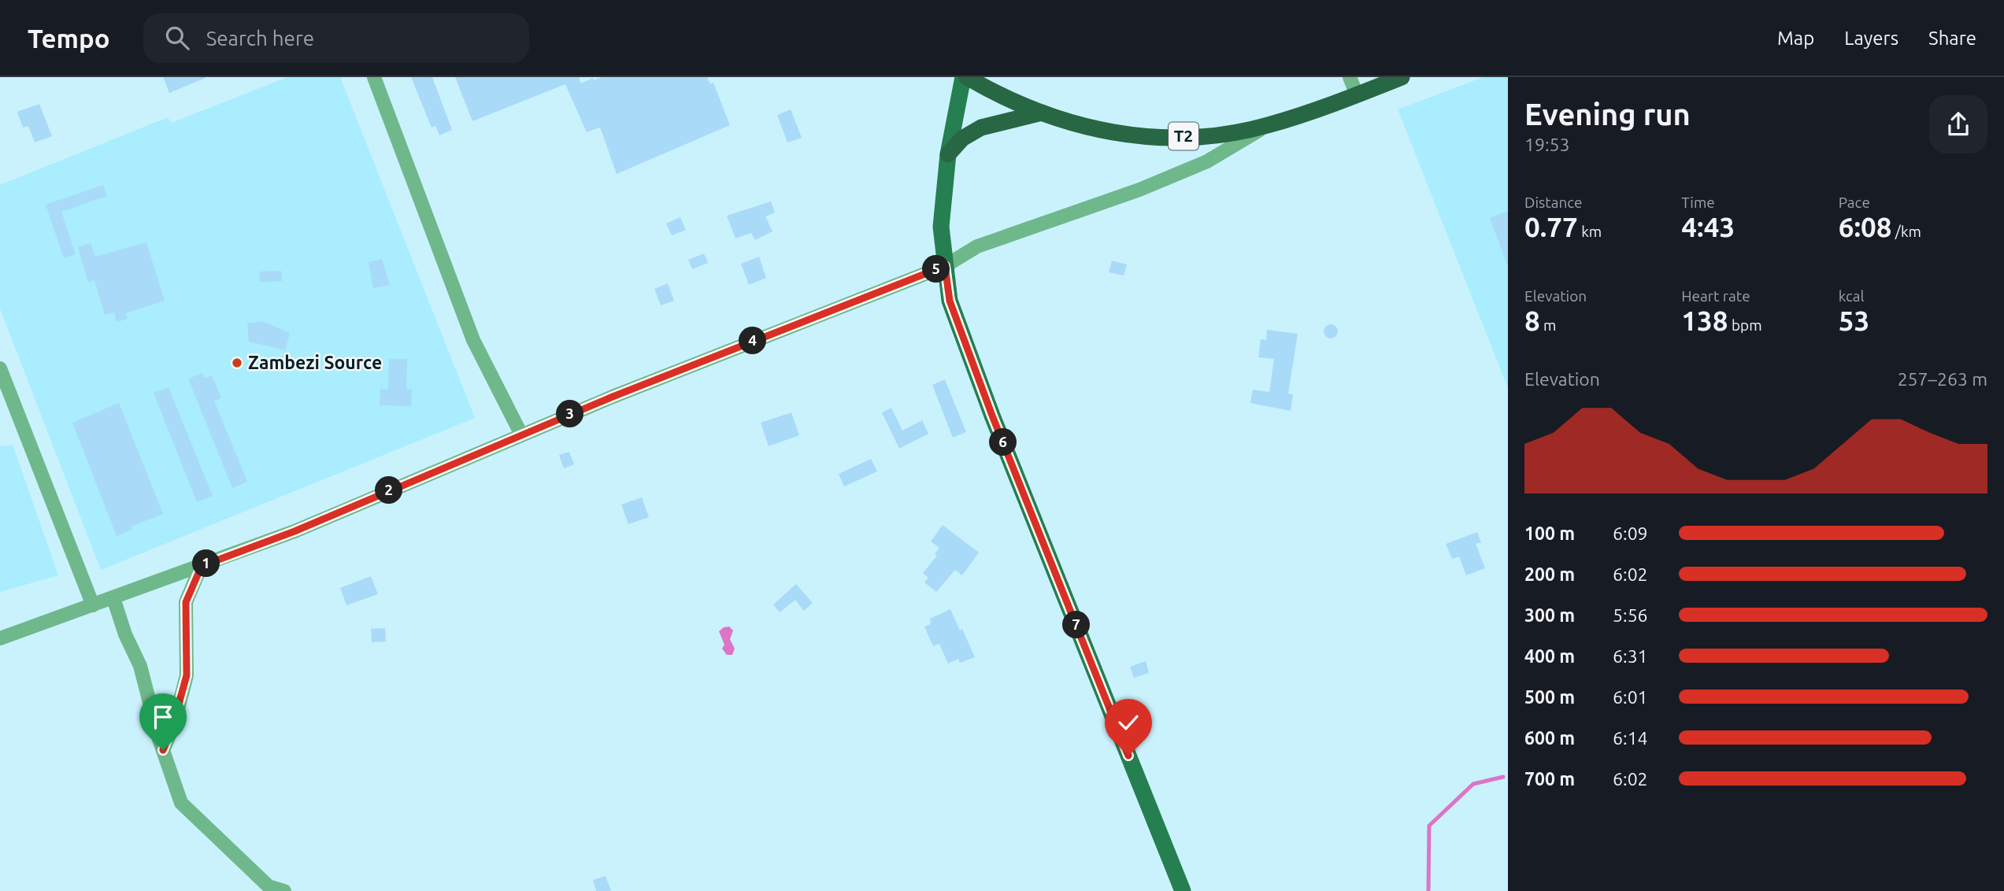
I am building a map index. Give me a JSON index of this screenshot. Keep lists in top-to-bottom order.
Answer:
{
  "streets": {
    "highway": ["T2"]
  },
  "places": ["Zambezi Source"],
  "page": {
    "header": "Tempo",
    "search": "Search here",
    "nav": ["Map", "Layers", "Share"],
    "heading": ["Evening run", "19:53"],
    "stats": [
      ["Distance", "0.77 km"],
      ["Time", "4:43"],
      ["Pace", "6:08 /km"],
      ["Elevation", "8 m"],
      ["Heart rate", "138 bpm"],
      ["kcal", "53"]
    ],
    "pins": [
      "5",
      "4",
      "3",
      "6",
      "2",
      "1",
      "7"
    ],
    "chart": ["Elevation", "257–263 m"],
    "list": [
      {
        "name": "100 m",
        "note": "6:09"
      },
      {
        "name": "200 m",
        "note": "6:02"
      },
      {
        "name": "300 m",
        "note": "5:56"
      },
      {
        "name": "400 m",
        "note": "6:31"
      },
      {
        "name": "500 m",
        "note": "6:01"
      },
      {
        "name": "600 m",
        "note": "6:14"
      },
      {
        "name": "700 m",
        "note": "6:02"
      }
    ]
  }
}
